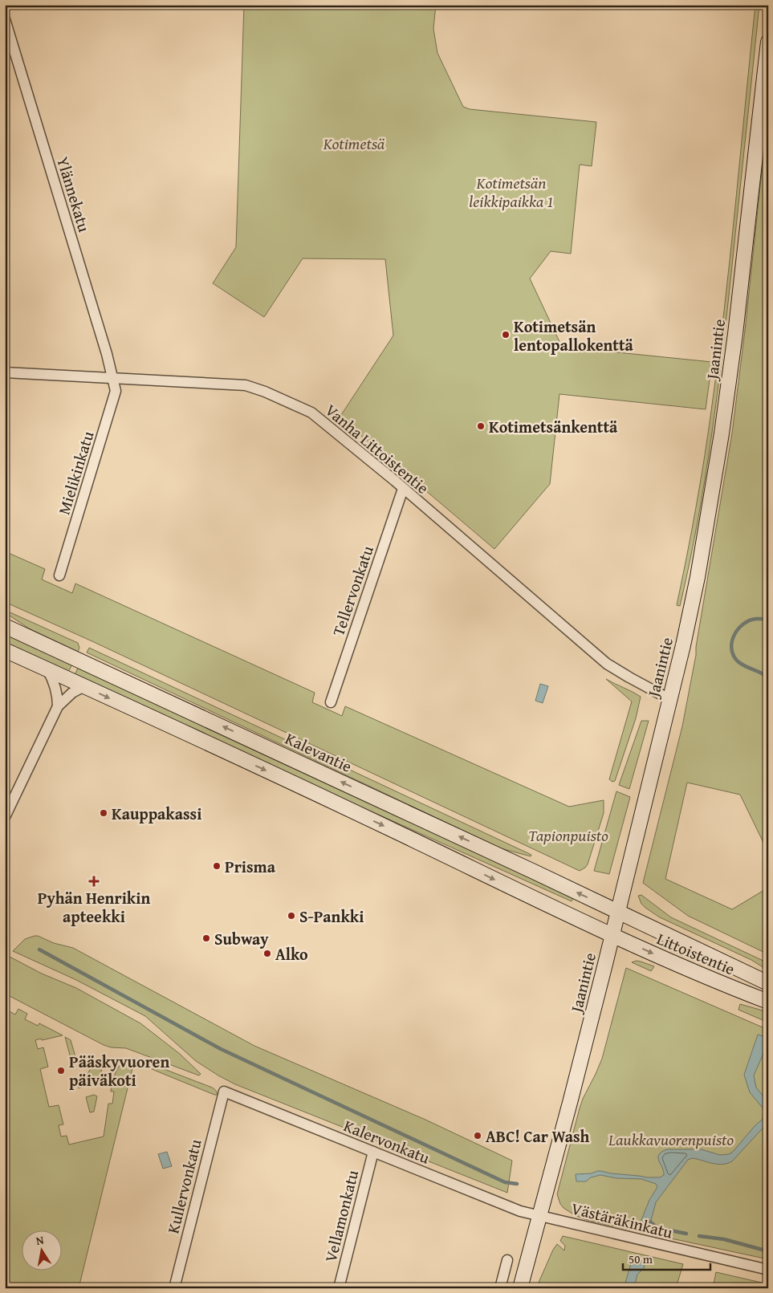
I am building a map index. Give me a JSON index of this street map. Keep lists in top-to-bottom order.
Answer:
{
  "streets": {
    "main road": ["Jaanintie", "Kalevantie", "Littoistentie"],
    "street": [
      "Ylännekatu",
      "Vanha Littoistentie",
      "Mielikinkatu",
      "Tellervonkatu",
      "Kalervonkatu",
      "Kullervonkatu",
      "Vellamonkatu",
      "Västäräkinkatu"
    ]
  },
  "crossings": [
    ["Ylännekatu", "Vanha Littoistentie"],
    ["Ylännekatu", "Mielikinkatu"],
    ["Jaanintie", "Vanha Littoistentie"],
    ["Jaanintie", "Kalevantie"],
    ["Jaanintie", "Littoistentie"],
    ["Jaanintie", "Kalervonkatu"],
    ["Jaanintie", "Västäräkinkatu"],
    ["Vanha Littoistentie", "Mielikinkatu"],
    ["Vanha Littoistentie", "Tellervonkatu"],
    ["Kalevantie", "Littoistentie"],
    ["Kalervonkatu", "Kullervonkatu"],
    ["Kalervonkatu", "Vellamonkatu"],
    ["Kalervonkatu", "Västäräkinkatu"]
  ],
  "parks": [
    "Kotimetsä",
    "Kotimetsän leikkipaikka 1",
    "Tapionpuisto",
    "Laukkavuorenpuisto"
  ],
  "places": {
    "other": [
      "Kotimetsän lentopallokenttä",
      "Kotimetsänkenttä",
      "Kauppakassi",
      "Prisma",
      "S-Pankki",
      "Subway",
      "Alko",
      "Pääskyvuoren päiväkoti",
      "ABC! Car Wash"
    ],
    "health": ["Pyhän Henrikin apteekki"]
  },
  "scale_bar": "50 m",
  "north": "top"
}
